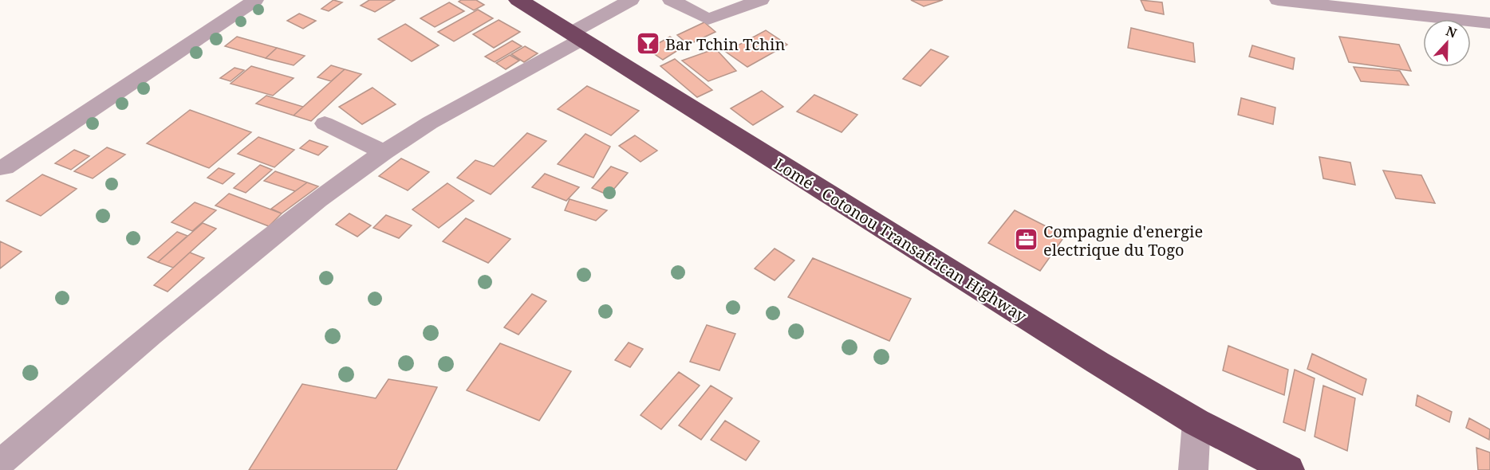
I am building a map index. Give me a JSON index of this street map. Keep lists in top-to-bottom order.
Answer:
{
  "streets": {
    "highway": ["Lomé - Cotonou Transafrican Highway"]
  },
  "places": {
    "bar": ["Bar Tchin Tchin"],
    "office": ["Compagnie d'energie electrique du Togo"]
  },
  "north": "top"
}
